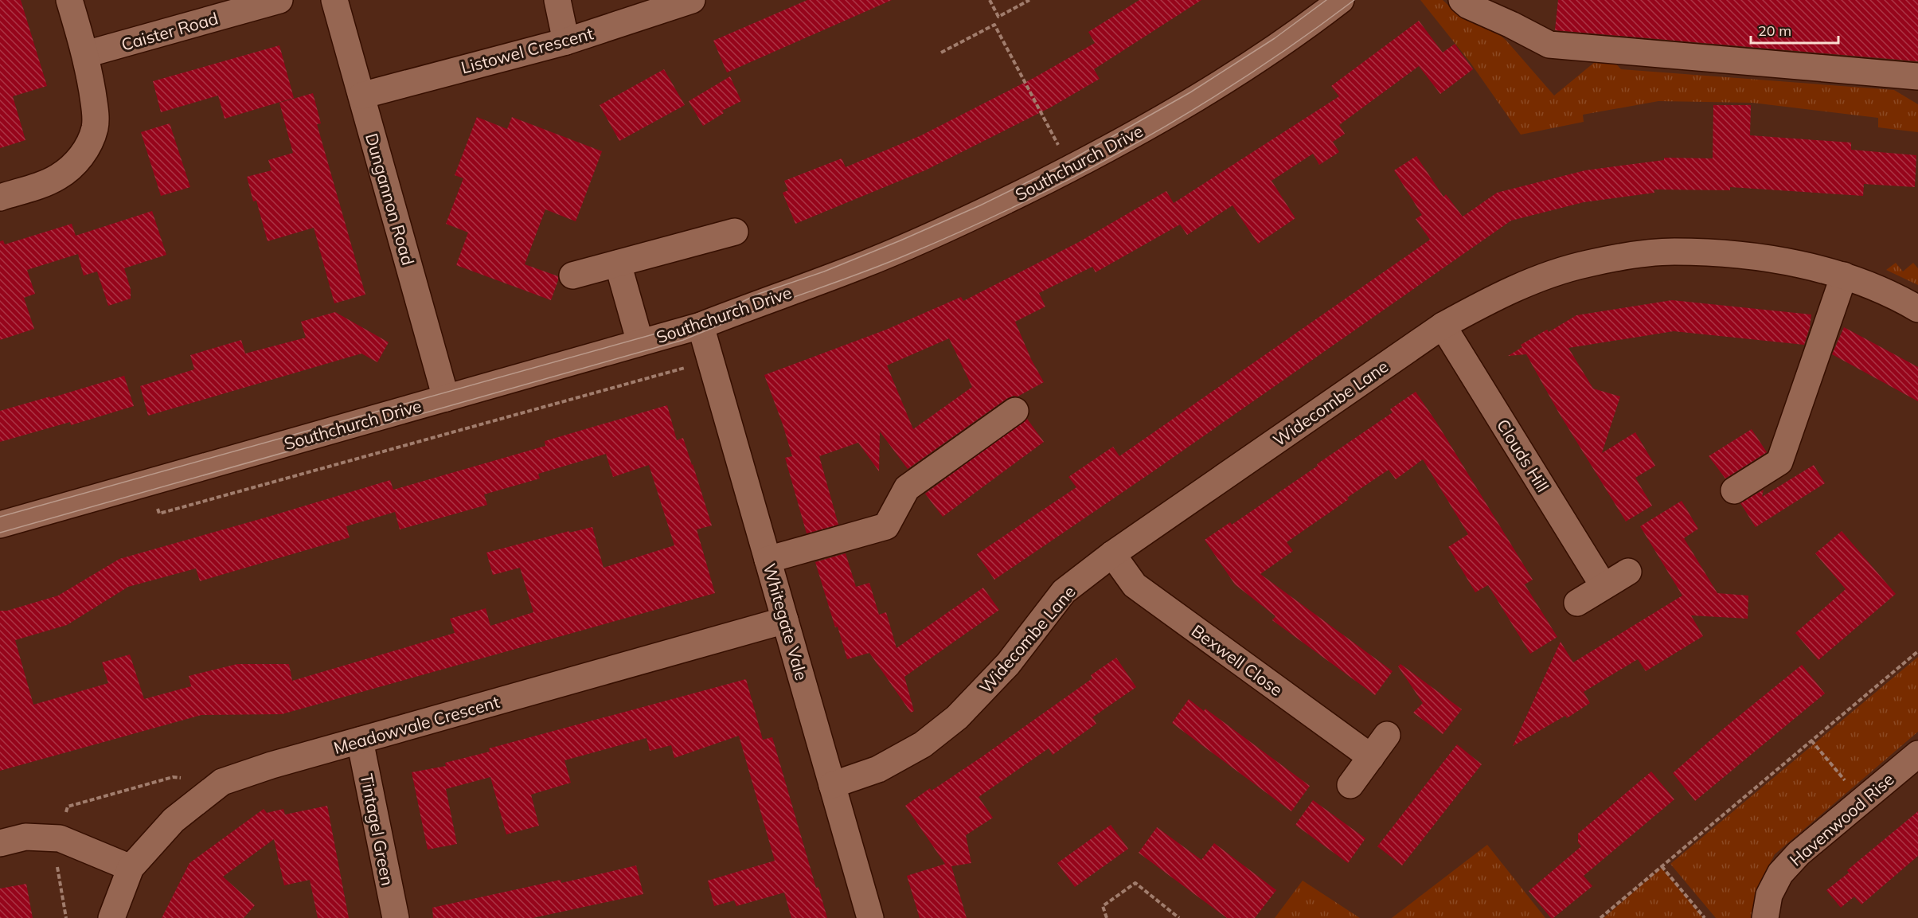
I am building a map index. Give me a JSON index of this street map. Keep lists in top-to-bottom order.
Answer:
{
  "streets": {
    "street": [
      "Caister Road",
      "Listowel Crescent",
      "Southchurch Drive",
      "Dungannon Road",
      "Widecombe Lane",
      "Clouds Hill",
      "Whitegate Vale",
      "Bexwell Close",
      "Meadowvale Crescent",
      "Havenwood Rise",
      "Tintagel Green"
    ]
  },
  "crossings": [
    ["Listowel Crescent", "Dungannon Road"],
    ["Southchurch Drive", "Dungannon Road"],
    ["Southchurch Drive", "Whitegate Vale"],
    ["Widecombe Lane", "Clouds Hill"],
    ["Widecombe Lane", "Whitegate Vale"],
    ["Widecombe Lane", "Bexwell Close"],
    ["Whitegate Vale", "Meadowvale Crescent"],
    ["Meadowvale Crescent", "Tintagel Green"]
  ],
  "scale_bar": "20 m"
}
